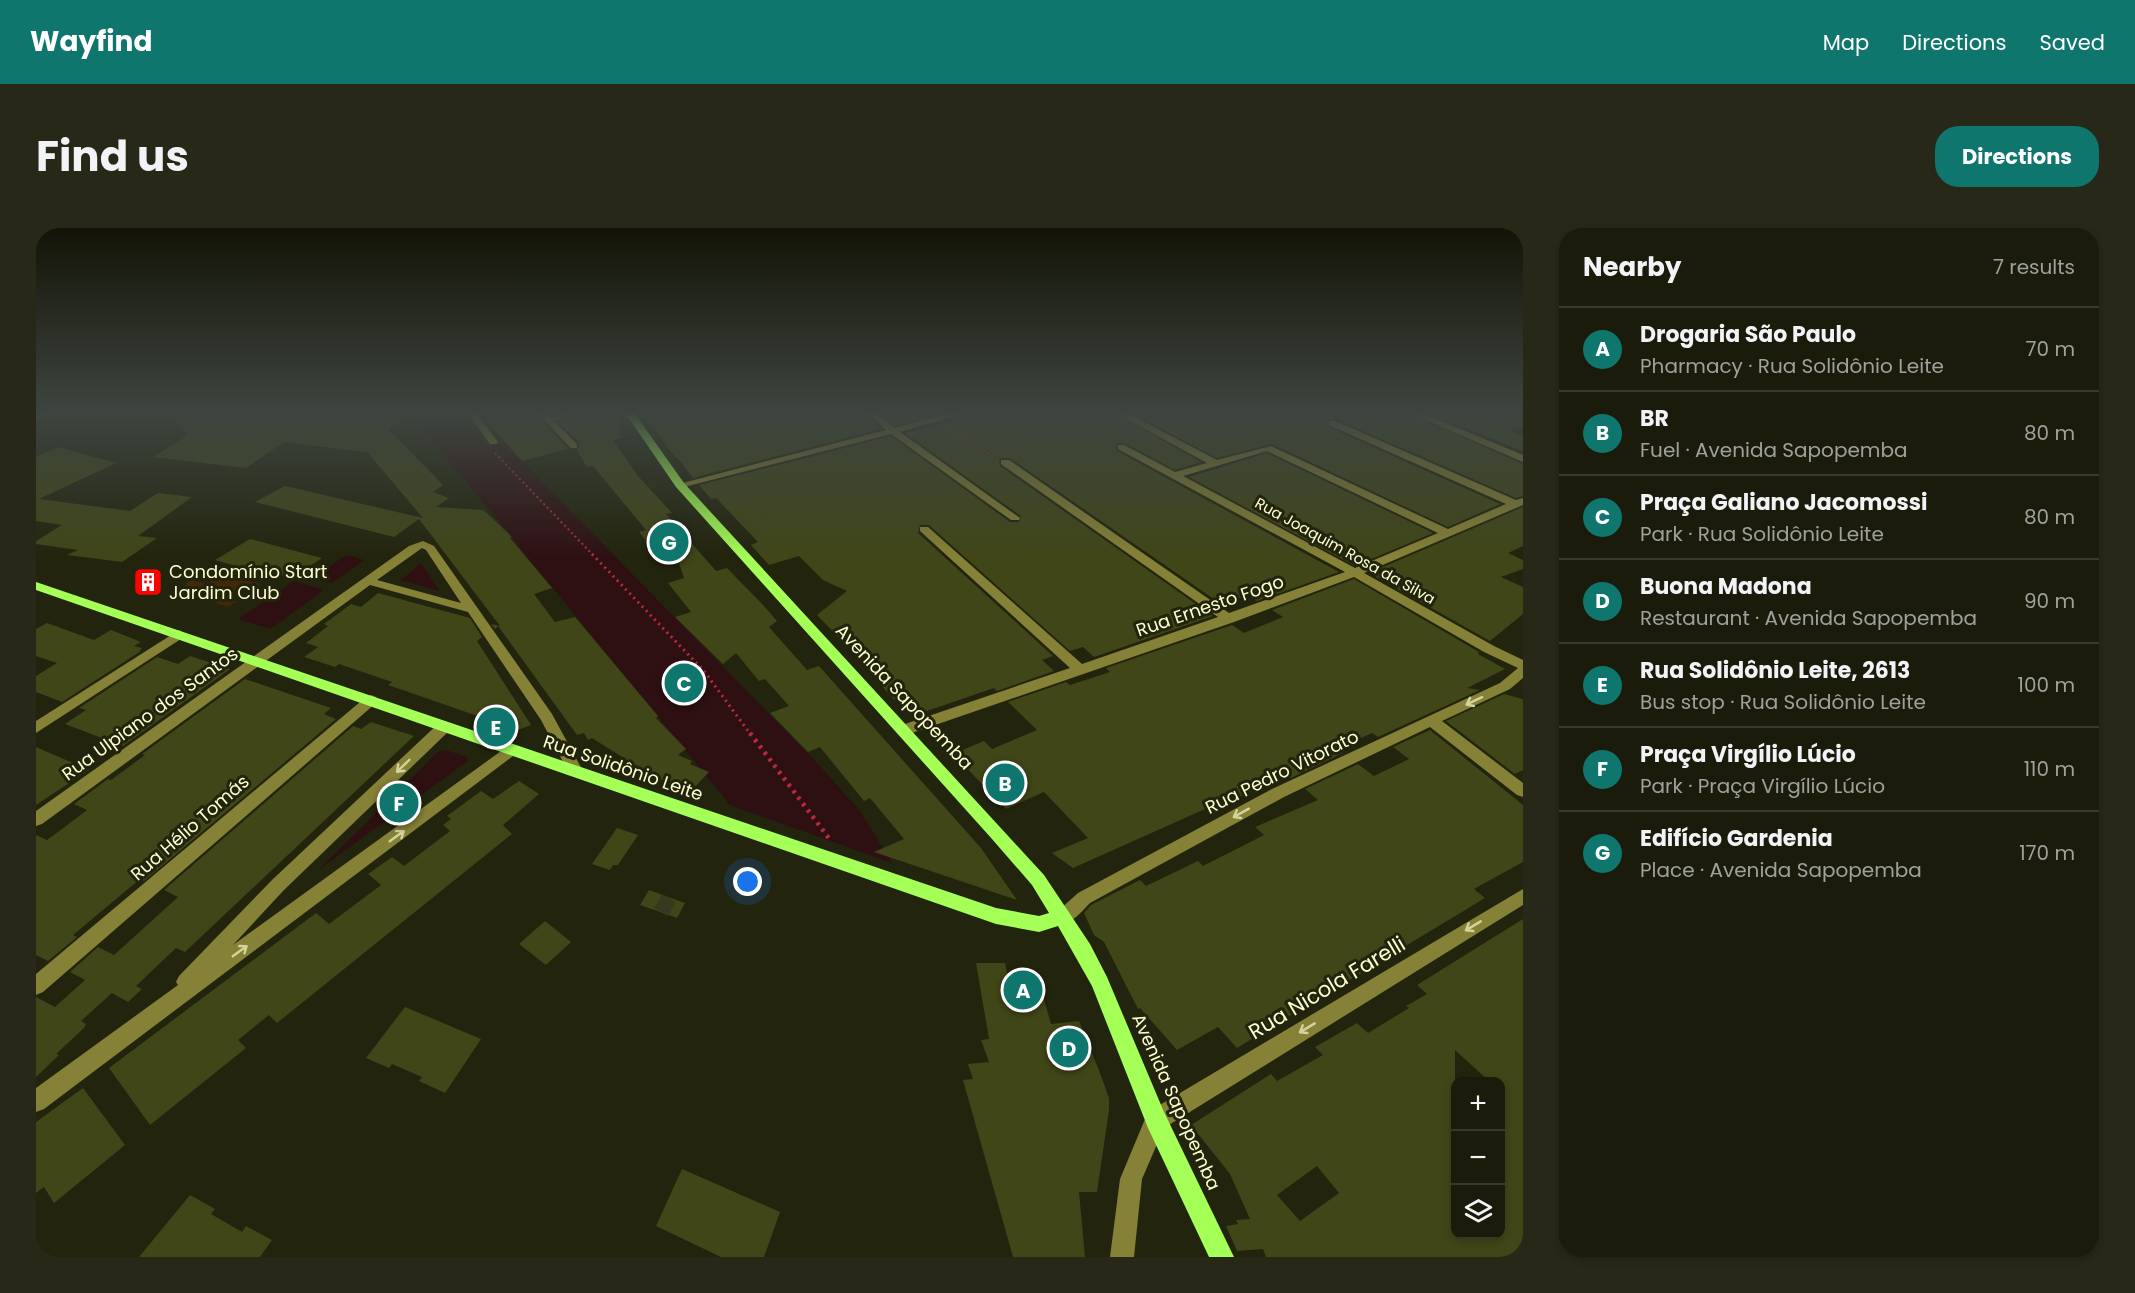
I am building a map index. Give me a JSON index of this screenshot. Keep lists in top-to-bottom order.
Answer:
{
  "streets": {
    "main road": ["Avenida Sapopemba", "Rua Solidônio Leite"],
    "street": [
      "Rua Joaquim Rosa da Silva",
      "Rua Ernesto Fogo",
      "Rua Ulpiano dos Santos",
      "Rua Pedro Vitorato",
      "Rua Hélio Tomás",
      "Rua Nicola Farelli"
    ]
  },
  "crossings": [
    ["Rua Joaquim Rosa da Silva", "Rua Ernesto Fogo"],
    ["Rua Ernesto Fogo", "Avenida Sapopemba"],
    ["Avenida Sapopemba", "Rua Solidônio Leite"],
    ["Avenida Sapopemba", "Rua Pedro Vitorato"],
    ["Avenida Sapopemba", "Rua Nicola Farelli"],
    ["Rua Ulpiano dos Santos", "Rua Solidônio Leite"],
    ["Rua Solidônio Leite", "Rua Pedro Vitorato"],
    ["Rua Solidônio Leite", "Rua Hélio Tomás"]
  ],
  "one_way": ["Rua Pedro Vitorato", "Rua Nicola Farelli"],
  "places": {
    "building": ["Condomínio Start Jardim Club"]
  },
  "page": {
    "header": "Wayfind",
    "nav": ["Map", "Directions", "Saved"],
    "title": "Find us",
    "buttons": "Directions",
    "heading": ["Nearby", "7 results"],
    "list": [
      {
        "mark": "A",
        "name": "Drogaria São Paulo",
        "note": "Pharmacy · Rua Solidônio Leite",
        "value": "70 m"
      },
      {
        "mark": "B",
        "name": "BR",
        "note": "Fuel · Avenida Sapopemba",
        "value": "80 m"
      },
      {
        "mark": "C",
        "name": "Praça Galiano Jacomossi",
        "note": "Park · Rua Solidônio Leite",
        "value": "80 m"
      },
      {
        "mark": "D",
        "name": "Buona Madona",
        "note": "Restaurant · Avenida Sapopemba",
        "value": "90 m"
      },
      {
        "mark": "E",
        "name": "Rua Solidônio Leite, 2613",
        "note": "Bus stop · Rua Solidônio Leite",
        "value": "100 m"
      },
      {
        "mark": "F",
        "name": "Praça Virgílio Lúcio",
        "note": "Park · Praça Virgílio Lúcio",
        "value": "110 m"
      },
      {
        "mark": "G",
        "name": "Edifício Gardenia",
        "note": "Place · Avenida Sapopemba",
        "value": "170 m"
      }
    ],
    "pins": [
      "G",
      "C",
      "E",
      "B",
      "F",
      "A",
      "D"
    ],
    "map_buttons": ["+", "−"]
  }
}
